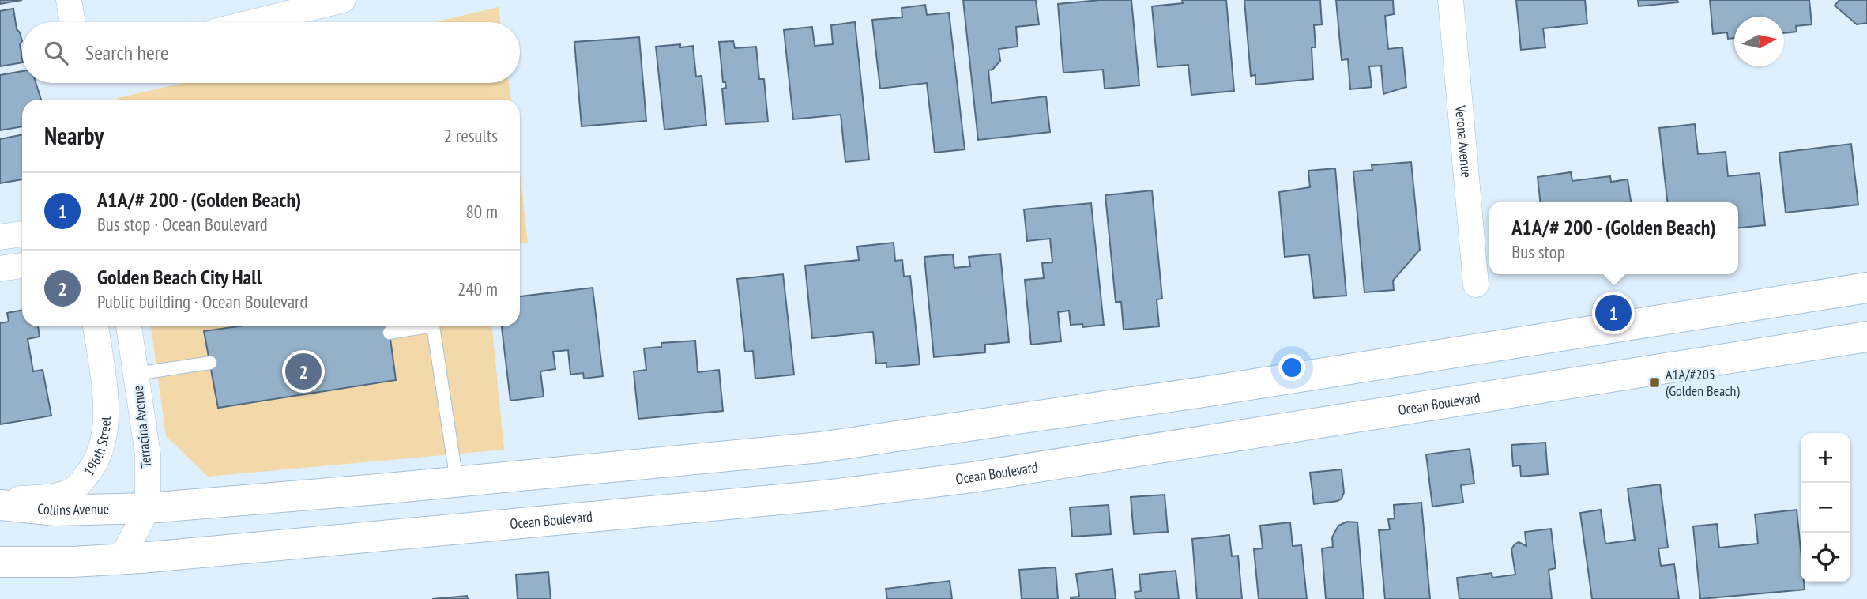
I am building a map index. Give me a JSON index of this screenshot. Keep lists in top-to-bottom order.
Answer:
{
  "streets": {
    "main road": ["Ocean Boulevard", "Collins Avenue"],
    "street": ["Verona Avenue", "Terracina Avenue", "196th Street"]
  },
  "crossings": [
    ["Ocean Boulevard", "Terracina Avenue"],
    ["Terracina Avenue", "Collins Avenue"]
  ],
  "places": {
    "transit": ["A1A/#205 - (Golden Beach)"]
  },
  "north": "right",
  "page": {
    "search": "Search here",
    "heading": ["Nearby", "2 results"],
    "list": [
      {
        "mark": "1",
        "name": "A1A/# 200 - (Golden Beach)",
        "note": "Bus stop · Ocean Boulevard",
        "value": "80 m"
      },
      {
        "mark": "2",
        "name": "Golden Beach City Hall",
        "note": "Public building · Ocean Boulevard",
        "value": "240 m"
      }
    ],
    "popup": ["A1A/# 200 - (Golden Beach)", "Bus stop"],
    "pins": ["1", "2"],
    "map_buttons": ["+", "−"]
  }
}
